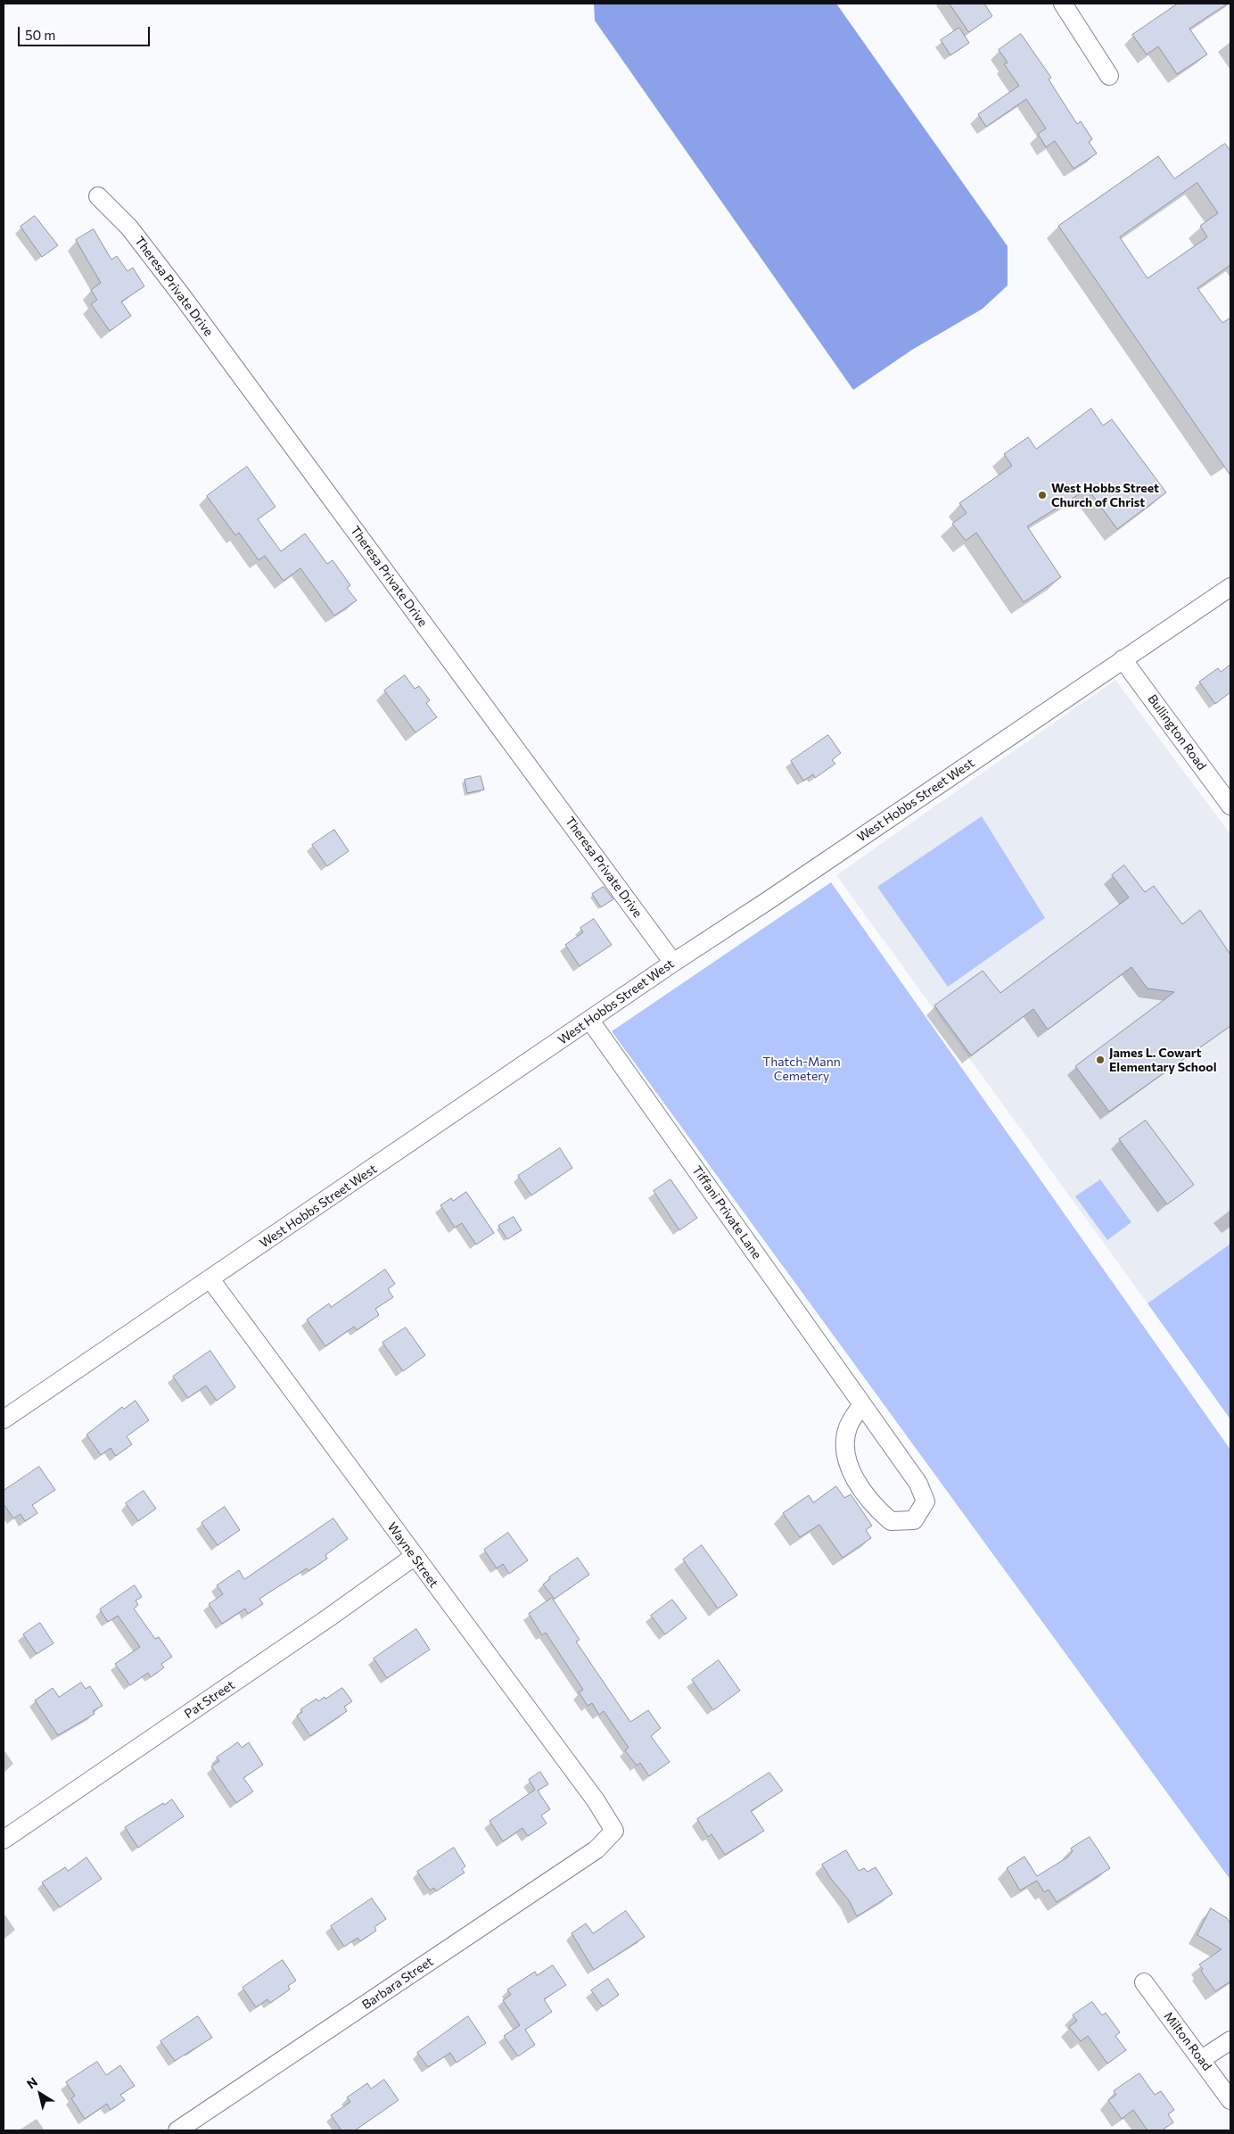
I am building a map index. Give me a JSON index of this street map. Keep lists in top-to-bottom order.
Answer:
{
  "streets": {
    "street": [
      "Theresa Private Drive",
      "Bullington Road",
      "West Hobbs Street West",
      "Tiffani Private Lane",
      "Wayne Street",
      "Pat Street",
      "Barbara Street",
      "Milton Road"
    ]
  },
  "crossings": [
    ["Theresa Private Drive", "West Hobbs Street West"],
    ["Bullington Road", "West Hobbs Street West"],
    ["West Hobbs Street West", "Tiffani Private Lane"],
    ["West Hobbs Street West", "Wayne Street"],
    ["Wayne Street", "Pat Street"],
    ["Wayne Street", "Barbara Street"]
  ],
  "parks": ["Thatch-Mann Cemetery"],
  "places": ["West Hobbs Street Church of Christ", "James L. Cowart Elementary School"],
  "scale_bar": "50 m",
  "north": "top left"
}
